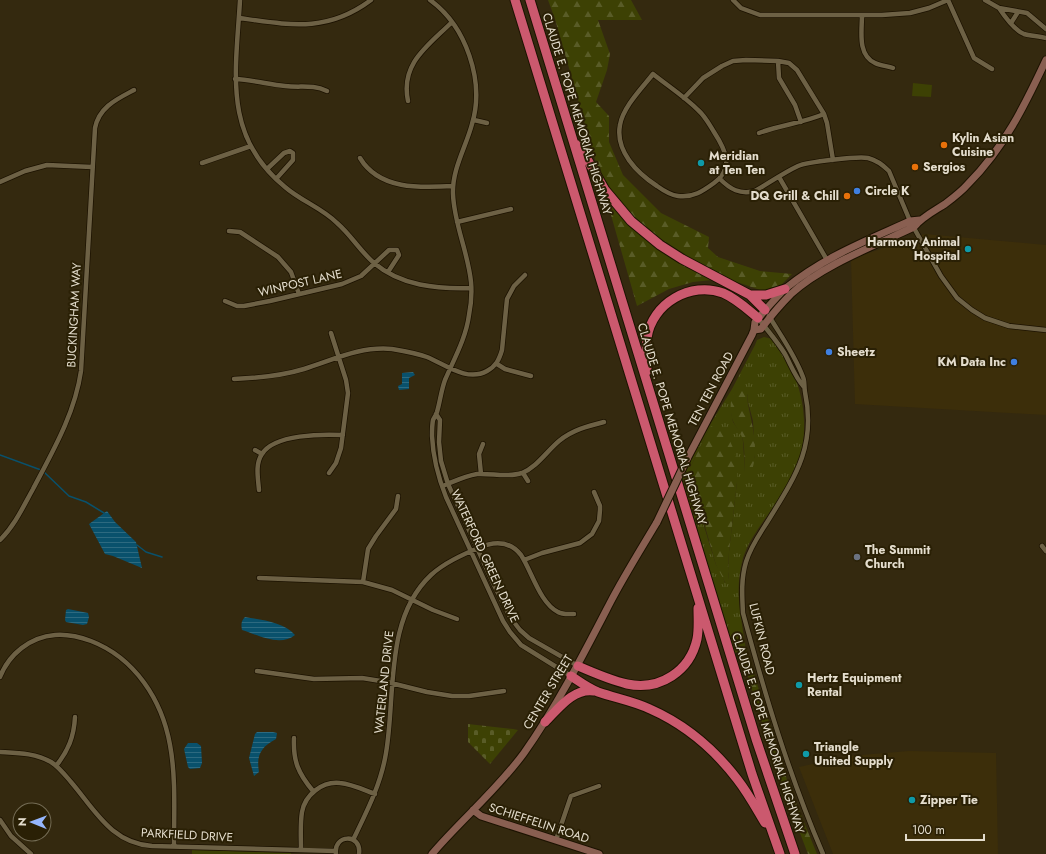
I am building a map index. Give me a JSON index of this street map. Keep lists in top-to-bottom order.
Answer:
{
  "streets": {
    "highway": ["CLAUDE E. POPE MEMORIAL HIGHWAY"],
    "main road": ["TEN TEN ROAD", "CENTER STREET", "SCHIEFFELIN ROAD"],
    "street": [
      "WINPOST LANE",
      "BUCKINGHAM WAY",
      "WATERFORD GREEN DRIVE",
      "LUFKIN ROAD",
      "WATERLAND DRIVE",
      "PARKFIELD DRIVE"
    ]
  },
  "crossings": [
    ["TEN TEN ROAD", "LUFKIN ROAD"],
    ["TEN TEN ROAD", "CENTER STREET"],
    ["WATERFORD GREEN DRIVE", "WATERLAND DRIVE"],
    ["WATERFORD GREEN DRIVE", "CENTER STREET"],
    ["WATERLAND DRIVE", "PARKFIELD DRIVE"],
    ["CENTER STREET", "SCHIEFFELIN ROAD"]
  ],
  "places": [
    "Kylin Asian Cuisine",
    "Meridian at Ten Ten",
    "Sergios",
    "Circle K",
    "DQ Grill & Chill",
    "Harmony Animal Hospital",
    "Sheetz",
    "KM Data Inc",
    "The Summit Church",
    "Hertz Equipment Rental",
    "Triangle United Supply",
    "Zipper Tie"
  ],
  "scale_bar": "100 m",
  "north": "left"
}
